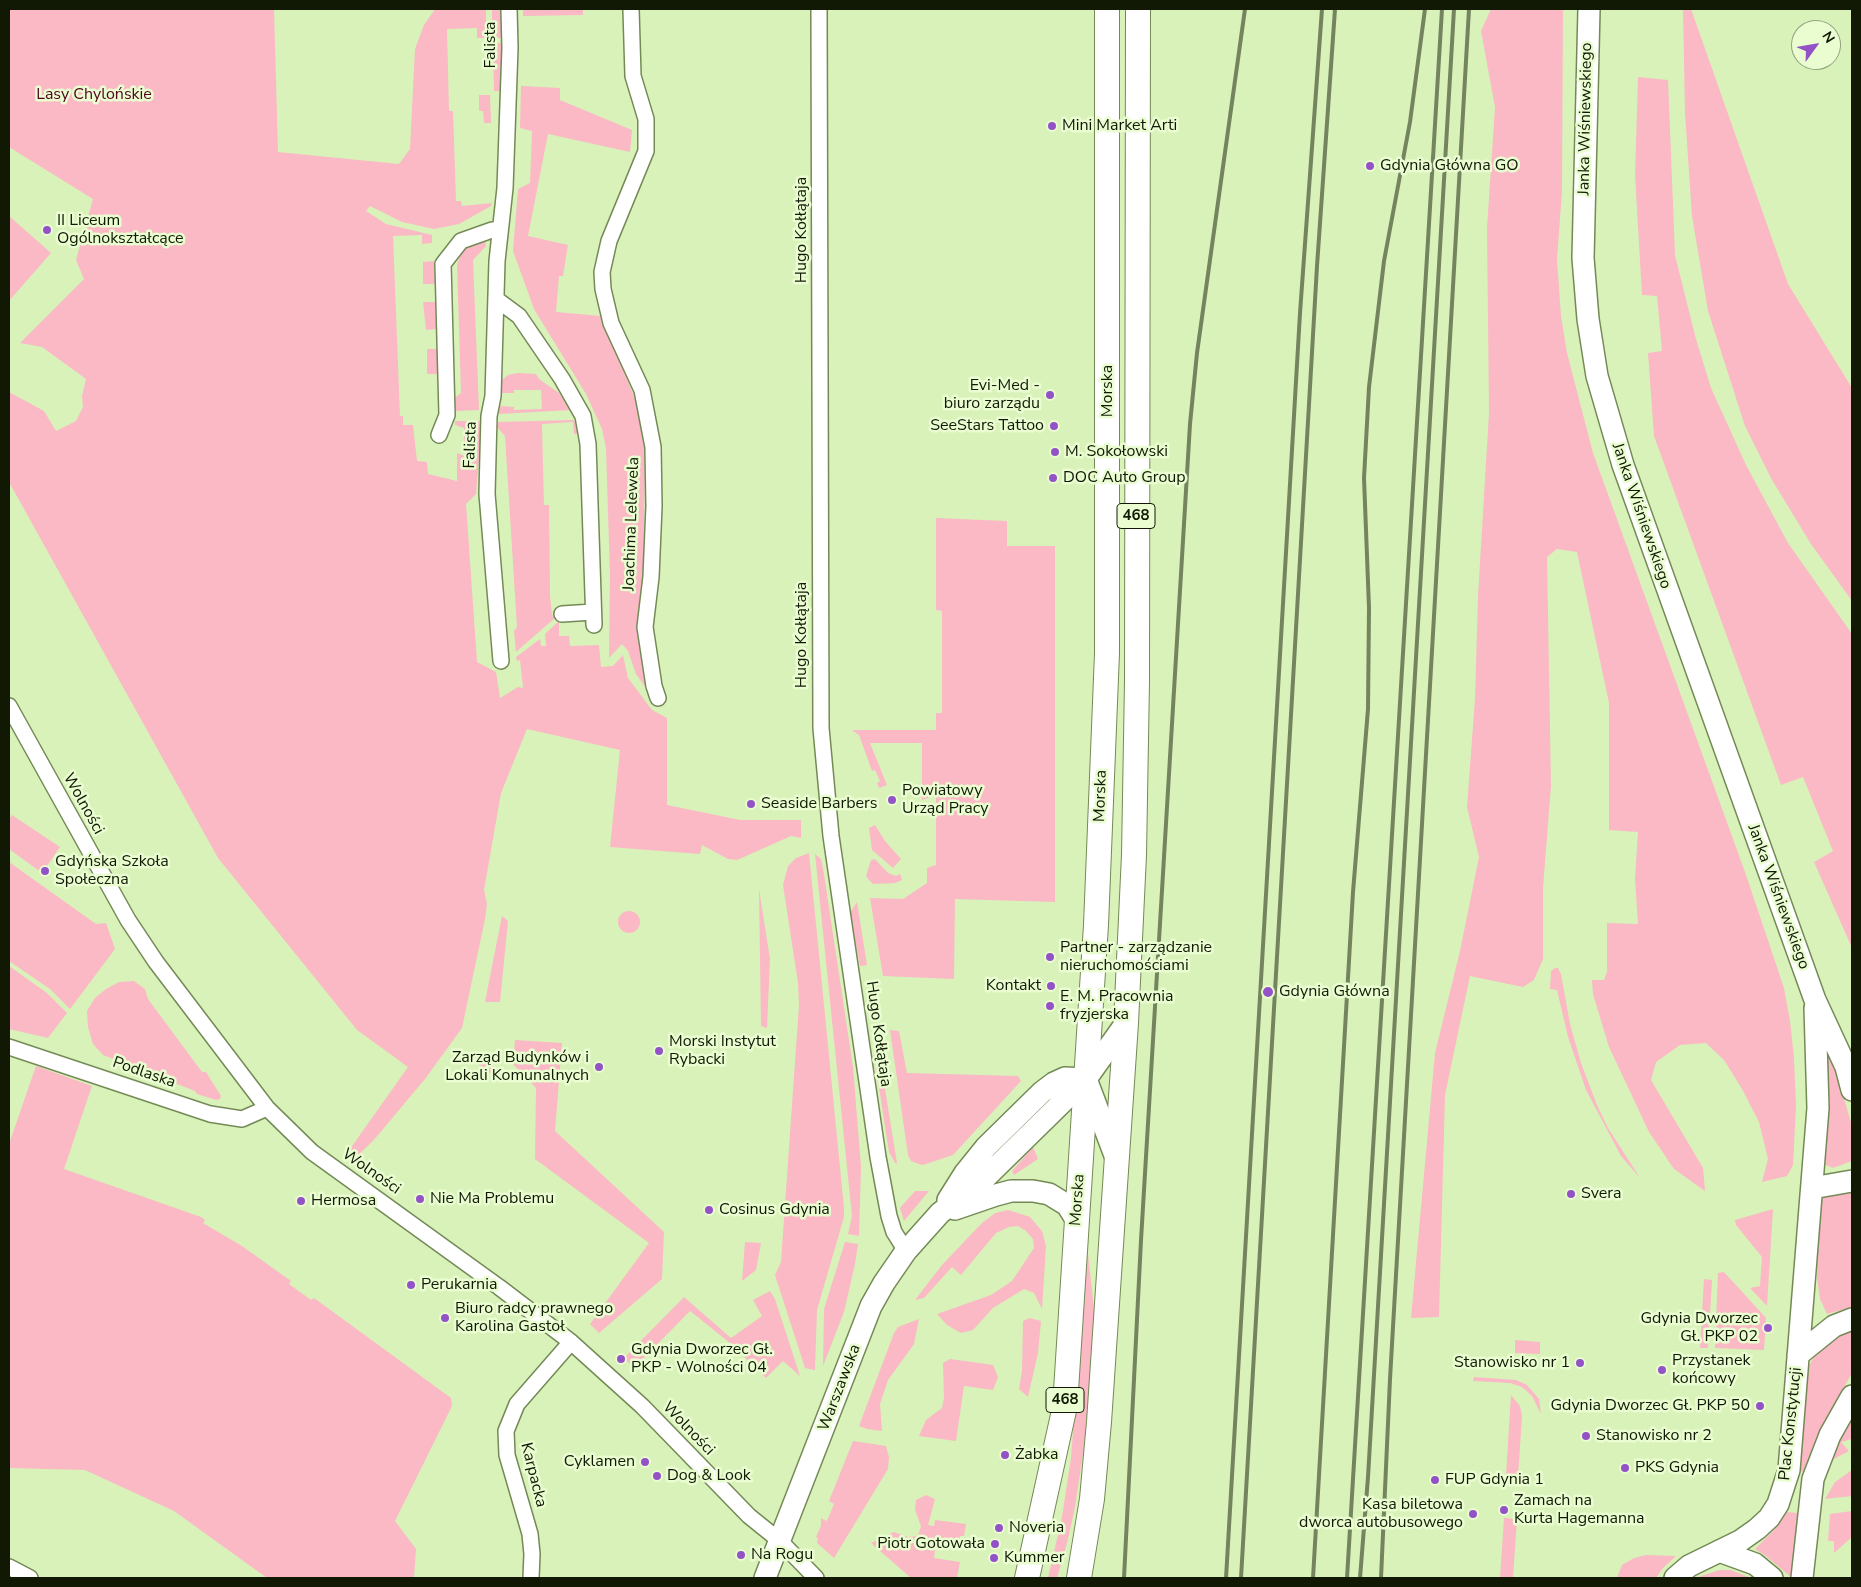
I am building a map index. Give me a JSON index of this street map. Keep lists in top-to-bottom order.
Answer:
{
  "streets": {
    "main road": [
      "Janka Wiśniewskiego",
      "Morska",
      "468",
      "Warszawska",
      "Plac Konstytucji"
    ],
    "street": [
      "Falista",
      "Hugo Kołłątaja",
      "Joachima Lelewela",
      "Wolności",
      "Podlaska",
      "Karpacka"
    ]
  },
  "crossings": [
    ["Janka Wiśniewskiego", "Plac Konstytucji"],
    ["Hugo Kołłątaja", "Warszawska"],
    ["Morska", "Warszawska"],
    ["Wolności", "Podlaska"],
    ["Wolności", "Warszawska"],
    ["Wolności", "Karpacka"]
  ],
  "parks": ["Lasy Chylońskie"],
  "places": [
    "Mini Market Arti",
    "Gdynia Główna GO",
    "II Liceum Ogólnokształcące",
    "Evi-Med - biuro zarządu",
    "SeeStars Tattoo",
    "M. Sokołowski",
    "DOC Auto Group",
    "Powiatowy Urząd Pracy",
    "Seaside Barbers",
    "Gdyńska Szkoła Społeczna",
    "Partner - zarządzanie nieruchomościami",
    "Kontakt",
    "Gdynia Główna",
    "E. M. Pracownia fryzjerska",
    "Morski Instytut Rybacki",
    "Zarząd Budynków i Lokali Komunalnych",
    "Svera",
    "Nie Ma Problemu",
    "Hermosa",
    "Cosinus Gdynia",
    "Perukarnia",
    "Biuro radcy prawnego Karolina Gastoł",
    "Gdynia Dworzec Gł. PKP 02",
    "Gdynia Dworzec Gł. PKP - Wolności 04",
    "Stanowisko nr 1",
    "Przystanek końcowy",
    "Gdynia Dworzec Gł. PKP 50",
    "Stanowisko nr 2",
    "Żabka",
    "Cyklamen",
    "PKS Gdynia",
    "Dog & Look",
    "FUP Gdynia 1",
    "Zamach na Kurta Hagemanna",
    "Kasa biletowa dworca autobusowego",
    "Noveria",
    "Piotr Gotowała",
    "Na Rogu",
    "Kummer"
  ],
  "north": "top right"
}
